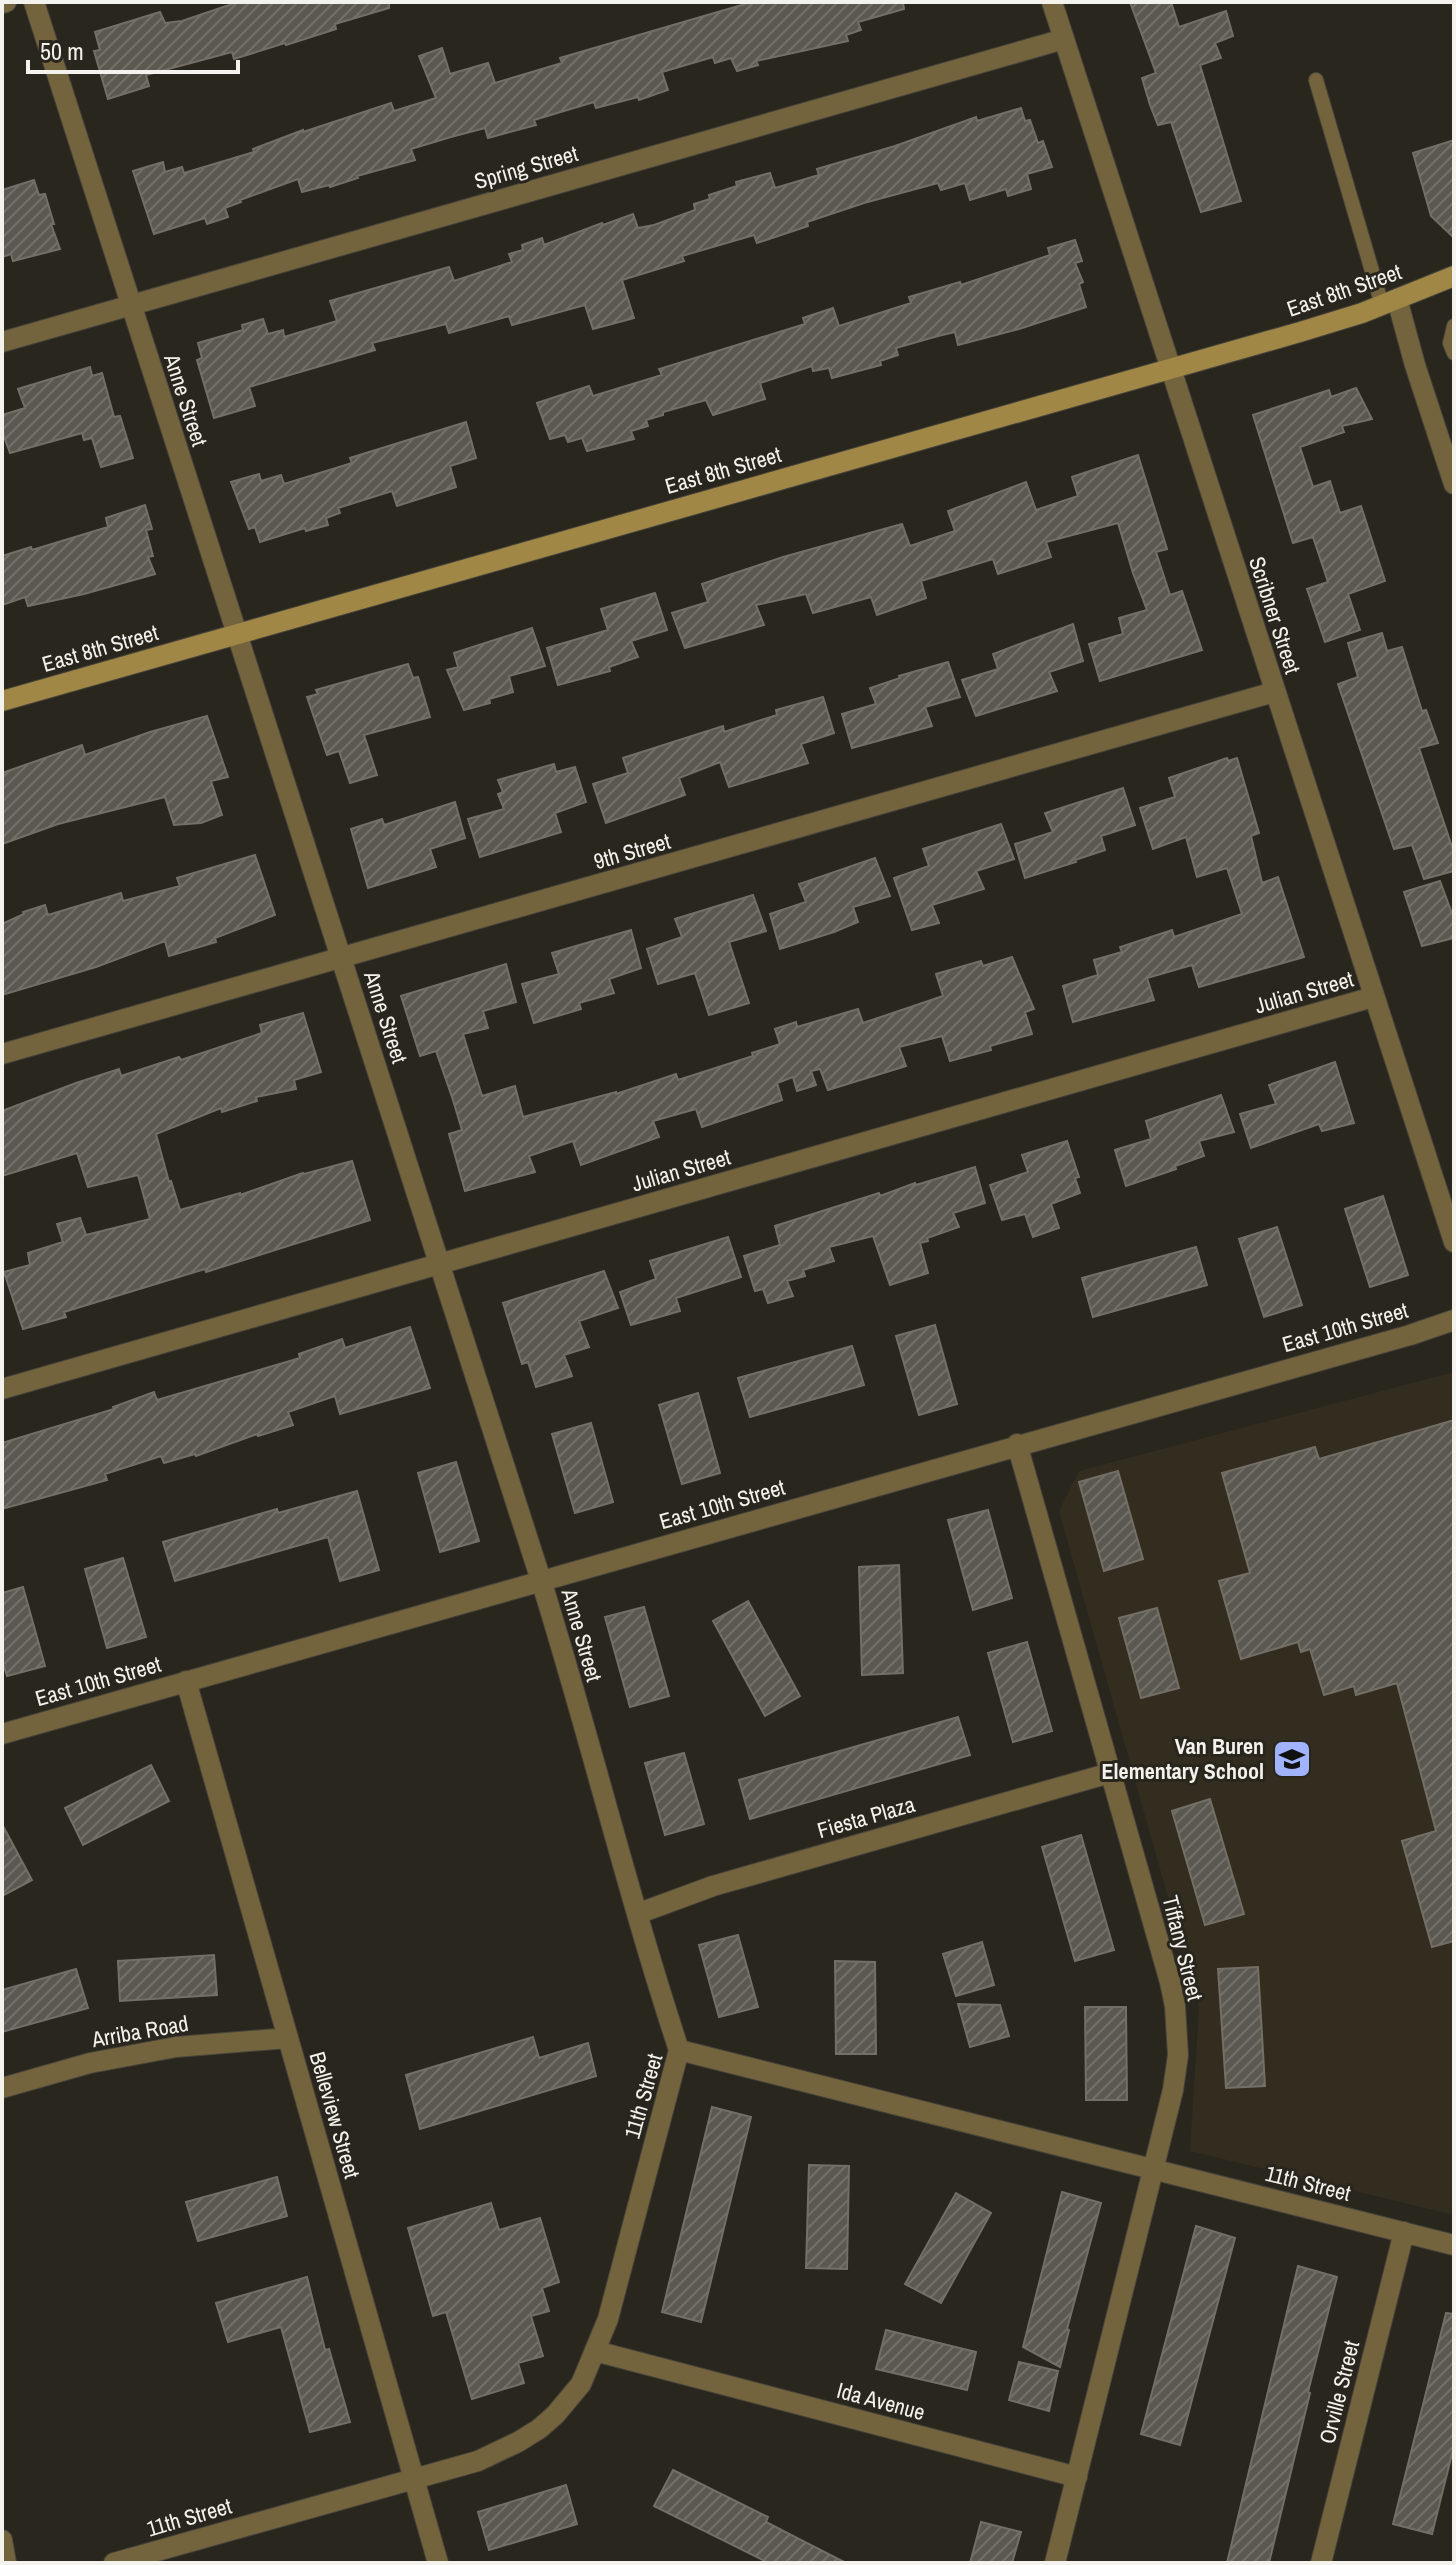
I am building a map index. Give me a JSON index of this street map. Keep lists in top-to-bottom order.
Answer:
{
  "streets": {
    "street": [
      "Spring Street",
      "East 8th Street",
      "Anne Street",
      "Scribner Street",
      "9th Street",
      "Julian Street",
      "East 10th Street",
      "Fiesta Plaza",
      "Tiffany Street",
      "Arriba Road",
      "11th Street",
      "Belleview Street",
      "Orville Street",
      "Ida Avenue"
    ]
  },
  "crossings": [
    ["Spring Street", "Anne Street"],
    ["Spring Street", "Scribner Street"],
    ["East 8th Street", "Anne Street"],
    ["East 8th Street", "Scribner Street"],
    ["Anne Street", "9th Street"],
    ["Anne Street", "Julian Street"],
    ["Anne Street", "East 10th Street"],
    ["Anne Street", "Fiesta Plaza"],
    ["Anne Street", "11th Street"],
    ["Scribner Street", "9th Street"],
    ["Scribner Street", "Julian Street"],
    ["East 10th Street", "Tiffany Street"],
    ["East 10th Street", "Belleview Street"],
    ["Fiesta Plaza", "Tiffany Street"],
    ["Tiffany Street", "11th Street"],
    ["Tiffany Street", "Ida Avenue"],
    ["Arriba Road", "Belleview Street"],
    ["11th Street", "Belleview Street"],
    ["11th Street", "Orville Street"],
    ["11th Street", "Ida Avenue"]
  ],
  "places": {
    "school or university": ["Van Buren Elementary School"]
  },
  "scale_bar": "50 m"
}
